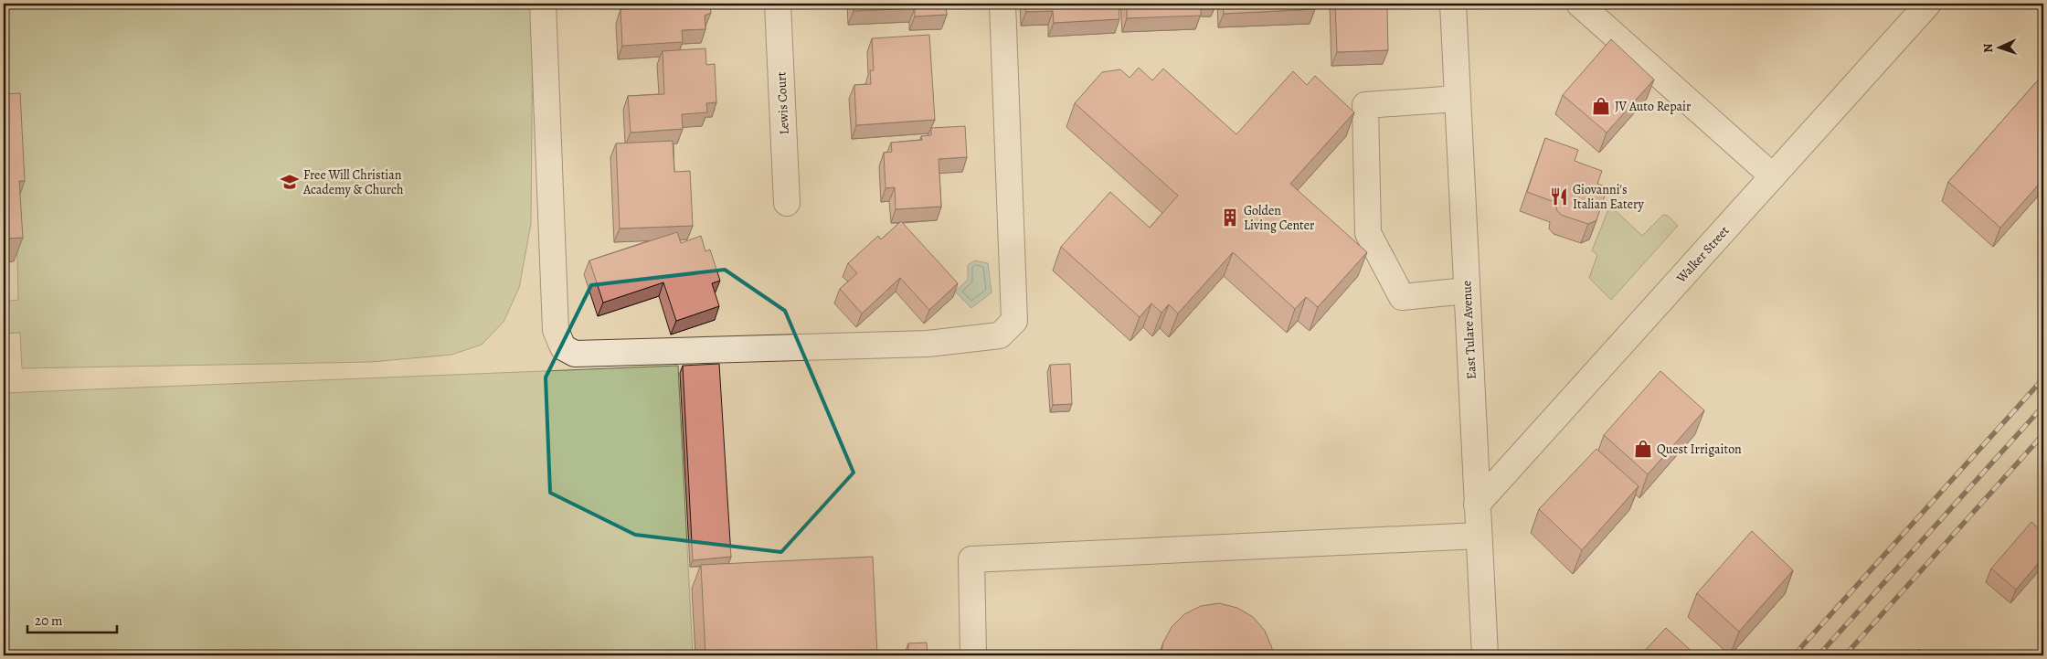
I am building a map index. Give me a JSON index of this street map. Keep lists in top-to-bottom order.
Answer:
{
  "streets": {
    "street": ["Lewis Court", "Walker Street", "East Tulare Avenue"]
  },
  "crossings": [
    ["Walker Street", "East Tulare Avenue"]
  ],
  "places": {
    "shop": ["JV Auto Repair", "Quest Irrigaiton"],
    "school or university": ["Free Will Christian Academy & Church"],
    "restaurant": ["Giovanni's Italian Eatery"],
    "building": ["Golden Living Center"]
  },
  "scale_bar": "20 m",
  "north": "left"
}
